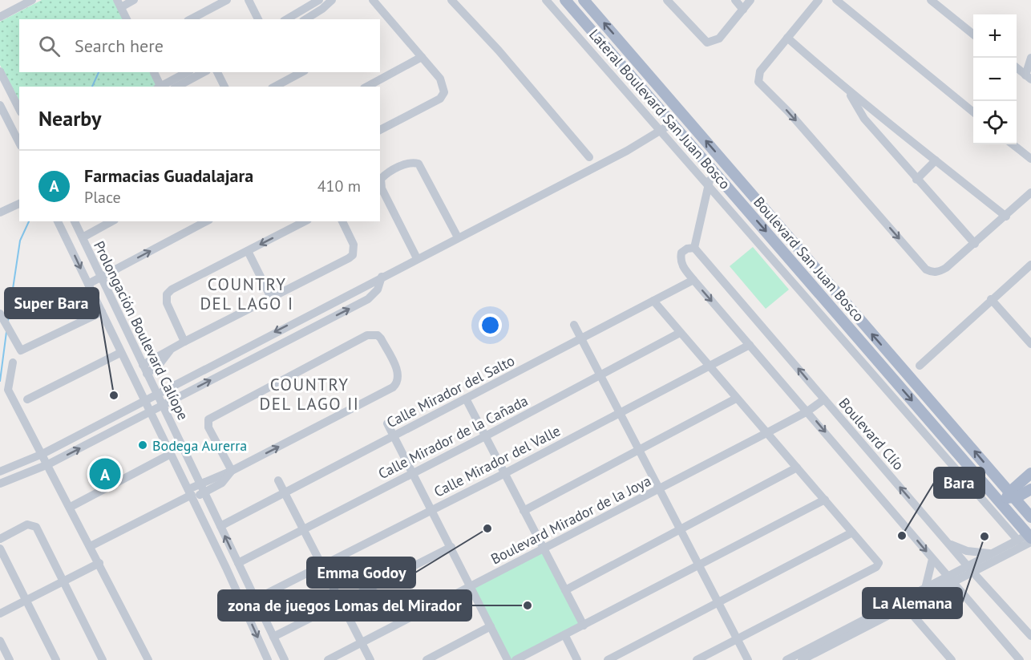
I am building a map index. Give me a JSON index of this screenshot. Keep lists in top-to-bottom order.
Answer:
{
  "streets": {
    "main road": ["Boulevard San Juan Bosco"],
    "street": [
      "Lateral Boulevard San Juan Bosco",
      "Prolongación Boulevard Calíope",
      "Calle Mirador del Salto",
      "Boulevard Clío",
      "Calle Mirador de la Cañada",
      "Calle Mirador del Valle",
      "Boulevard Mirador de la Joya"
    ]
  },
  "crossings": [
    ["Lateral Boulevard San Juan Bosco", "Boulevard San Juan Bosco"],
    ["Prolongación Boulevard Calíope", "Calle Mirador del Salto"],
    ["Prolongación Boulevard Calíope", "Calle Mirador de la Cañada"],
    ["Prolongación Boulevard Calíope", "Calle Mirador del Valle"],
    ["Boulevard Clío", "Boulevard Mirador de la Joya"]
  ],
  "districts": ["COUNTRY DEL LAGO I", "COUNTRY DEL LAGO II"],
  "places": [
    "Super Bara",
    "Bodega Aurerra",
    "Emma Godoy",
    "Bara",
    "La Alemana",
    "zona de juegos Lomas del Mirador"
  ],
  "page": {
    "map_buttons": ["+", "−"],
    "search": "Search here",
    "heading": "Nearby",
    "list": [
      {
        "mark": "A",
        "name": "Farmacias Guadalajara",
        "note": "Place",
        "value": "410 m"
      }
    ],
    "pins": "A"
  }
}
